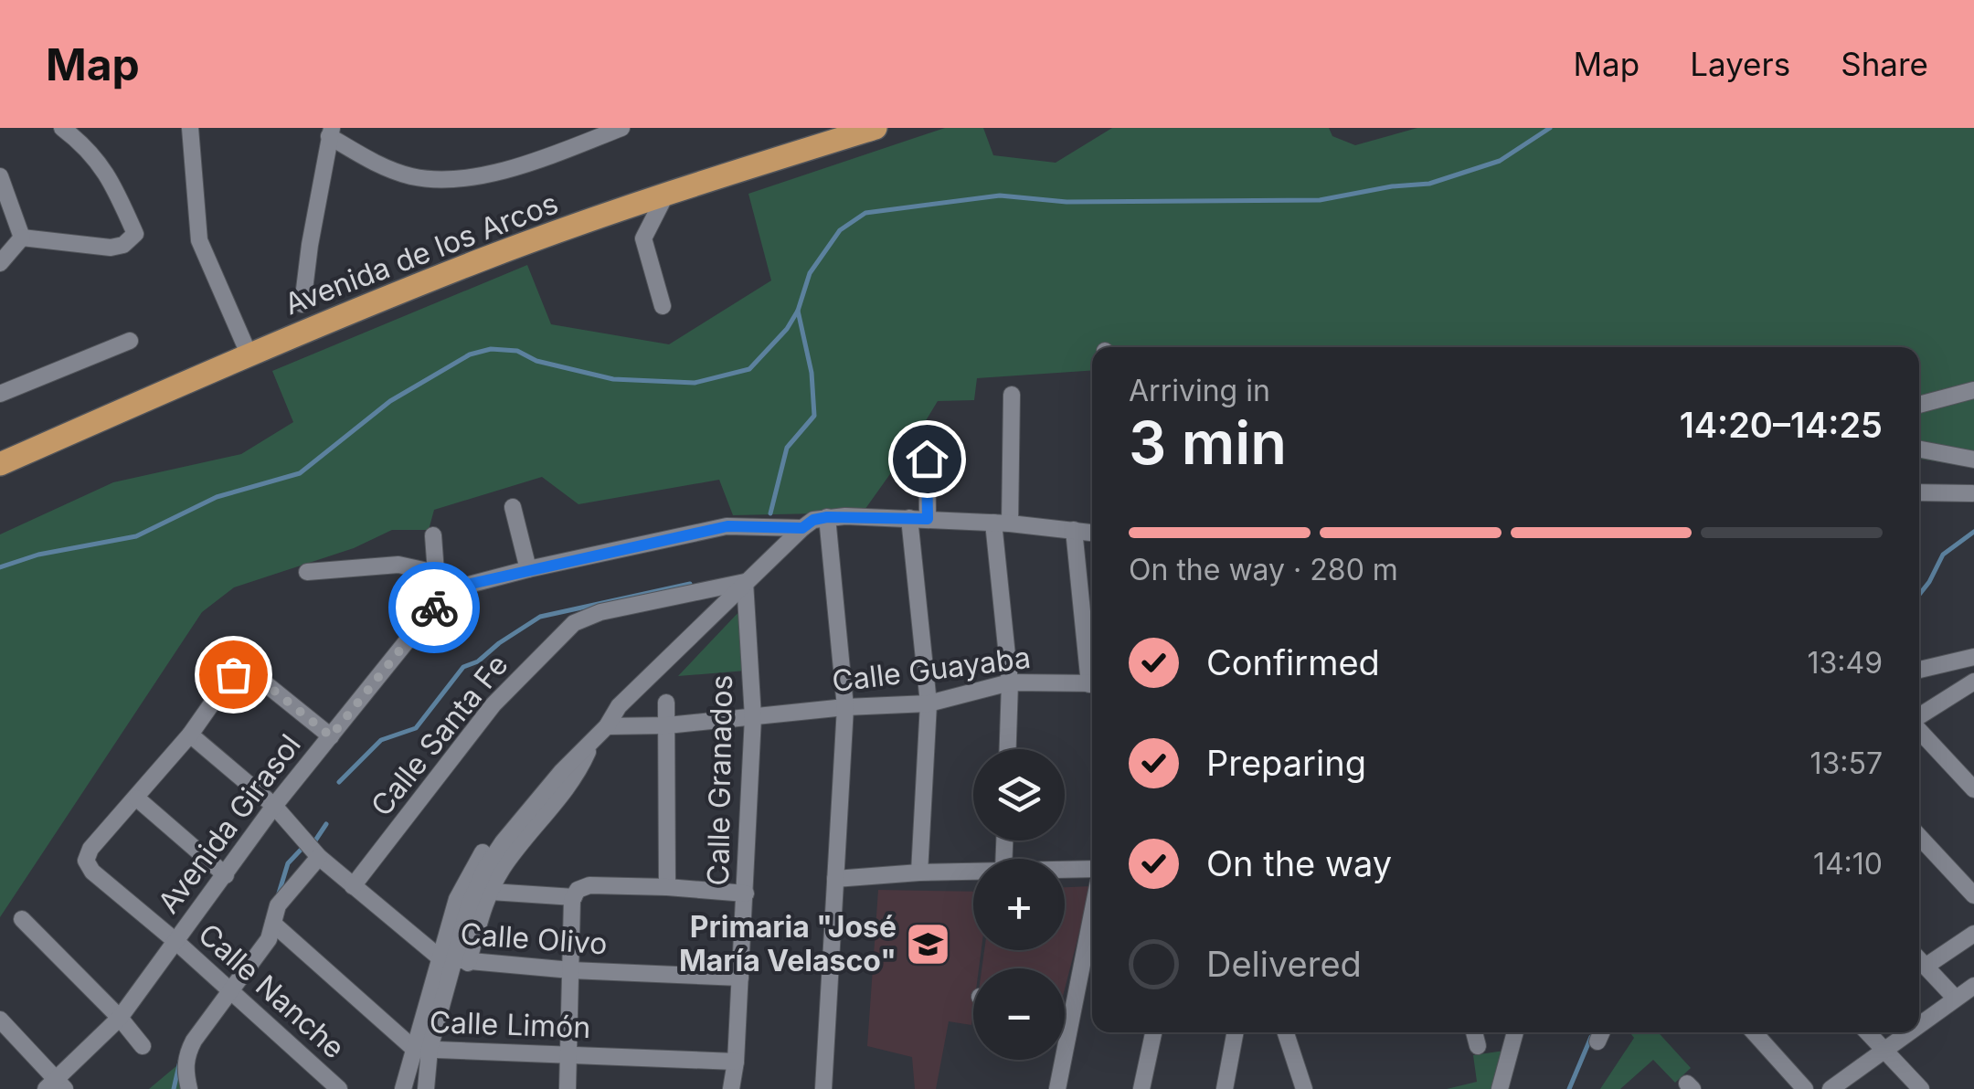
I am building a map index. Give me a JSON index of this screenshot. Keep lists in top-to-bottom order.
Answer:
{
  "streets": {
    "main road": ["Avenida de los Arcos"],
    "street": [
      "Calle Guayaba",
      "Calle Santa Fe",
      "Calle Granados",
      "Avenida Girasol",
      "Calle Olivo",
      "Calle Nanche",
      "Calle Limón"
    ]
  },
  "crossings": [
    ["Calle Guayaba", "Calle Granados"],
    ["Calle Santa Fe", "Calle Granados"],
    ["Calle Santa Fe", "Calle Olivo"],
    ["Calle Granados", "Calle Olivo"],
    ["Calle Granados", "Calle Limón"],
    ["Avenida Girasol", "Calle Olivo"],
    ["Avenida Girasol", "Calle Nanche"]
  ],
  "places": {
    "school or university": ["Primaria \"José María Velasco\""]
  },
  "page": {
    "header": "Map",
    "nav": ["Map", "Layers", "Share"],
    "heading": ["3 min", "Arriving in", "14:20–14:25"],
    "bar": "On the way · 280 m",
    "list": [
      ["Confirmed", "13:49"],
      ["Preparing", "13:57"],
      ["On the way", "14:10"],
      "Delivered"
    ],
    "map_buttons": ["+", "−"]
  }
}
